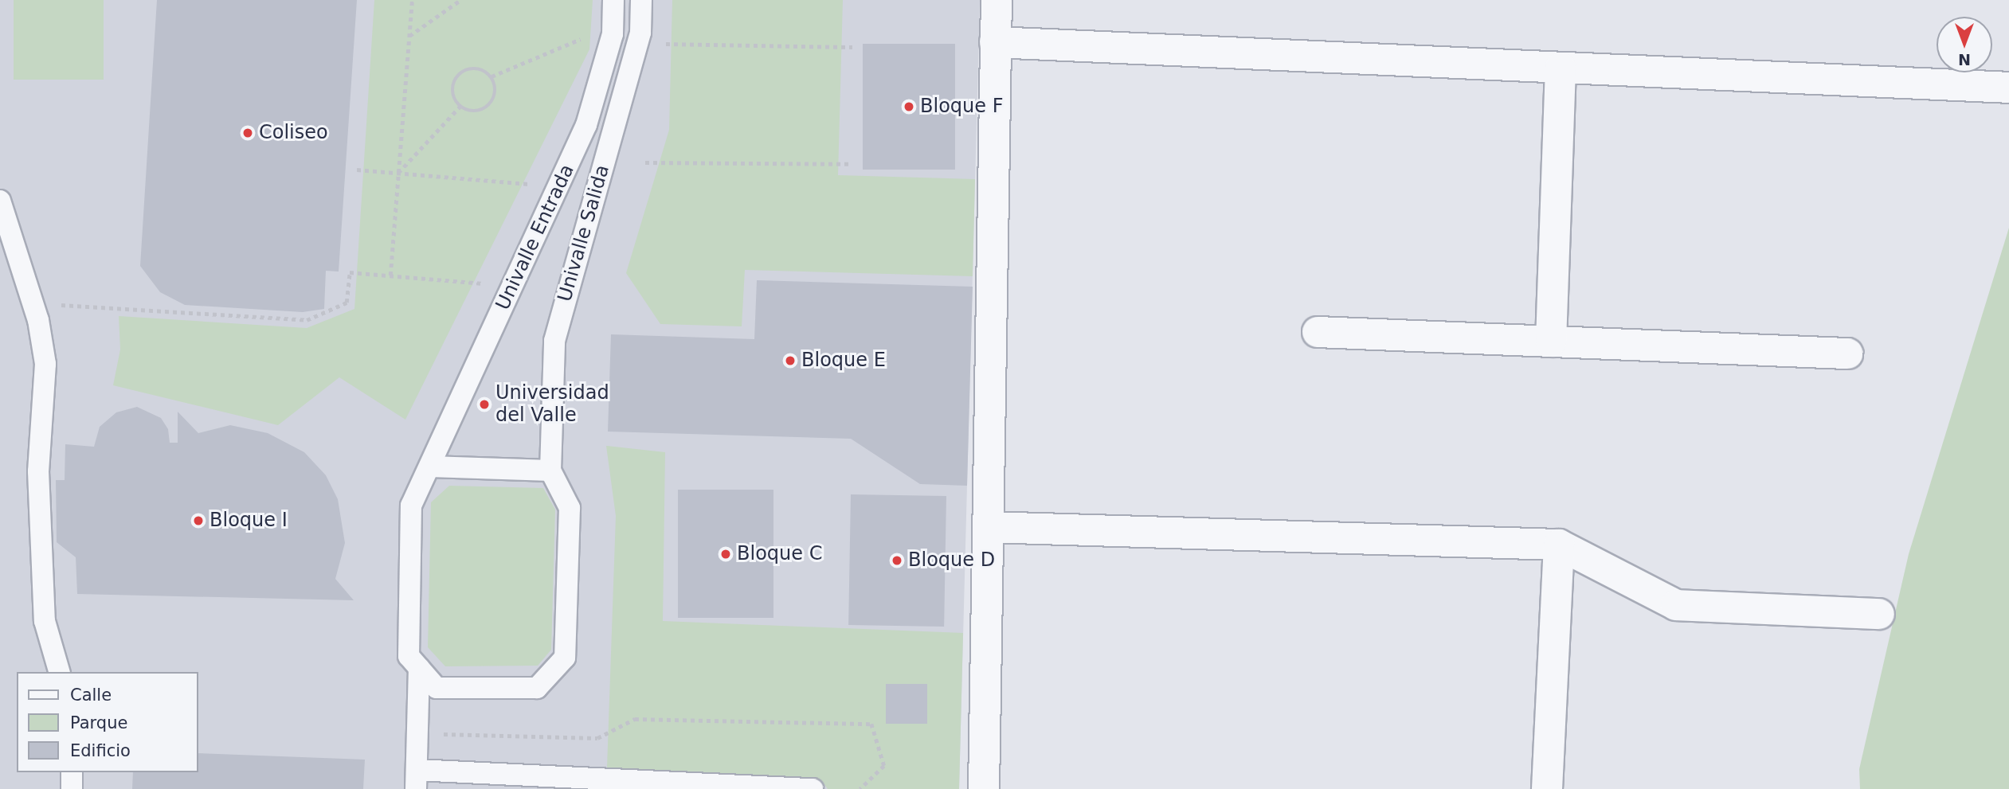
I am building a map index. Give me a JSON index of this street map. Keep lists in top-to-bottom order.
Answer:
{
  "streets": {
    "lane": ["Univalle Salida", "Univalle Entrada"]
  },
  "places": [
    "Bloque F",
    "Coliseo",
    "Bloque E",
    "Universidad del Valle",
    "Bloque I",
    "Bloque C",
    "Bloque D"
  ],
  "legend": ["Calle", "Parque", "Edificio"],
  "north": "bottom"
}
